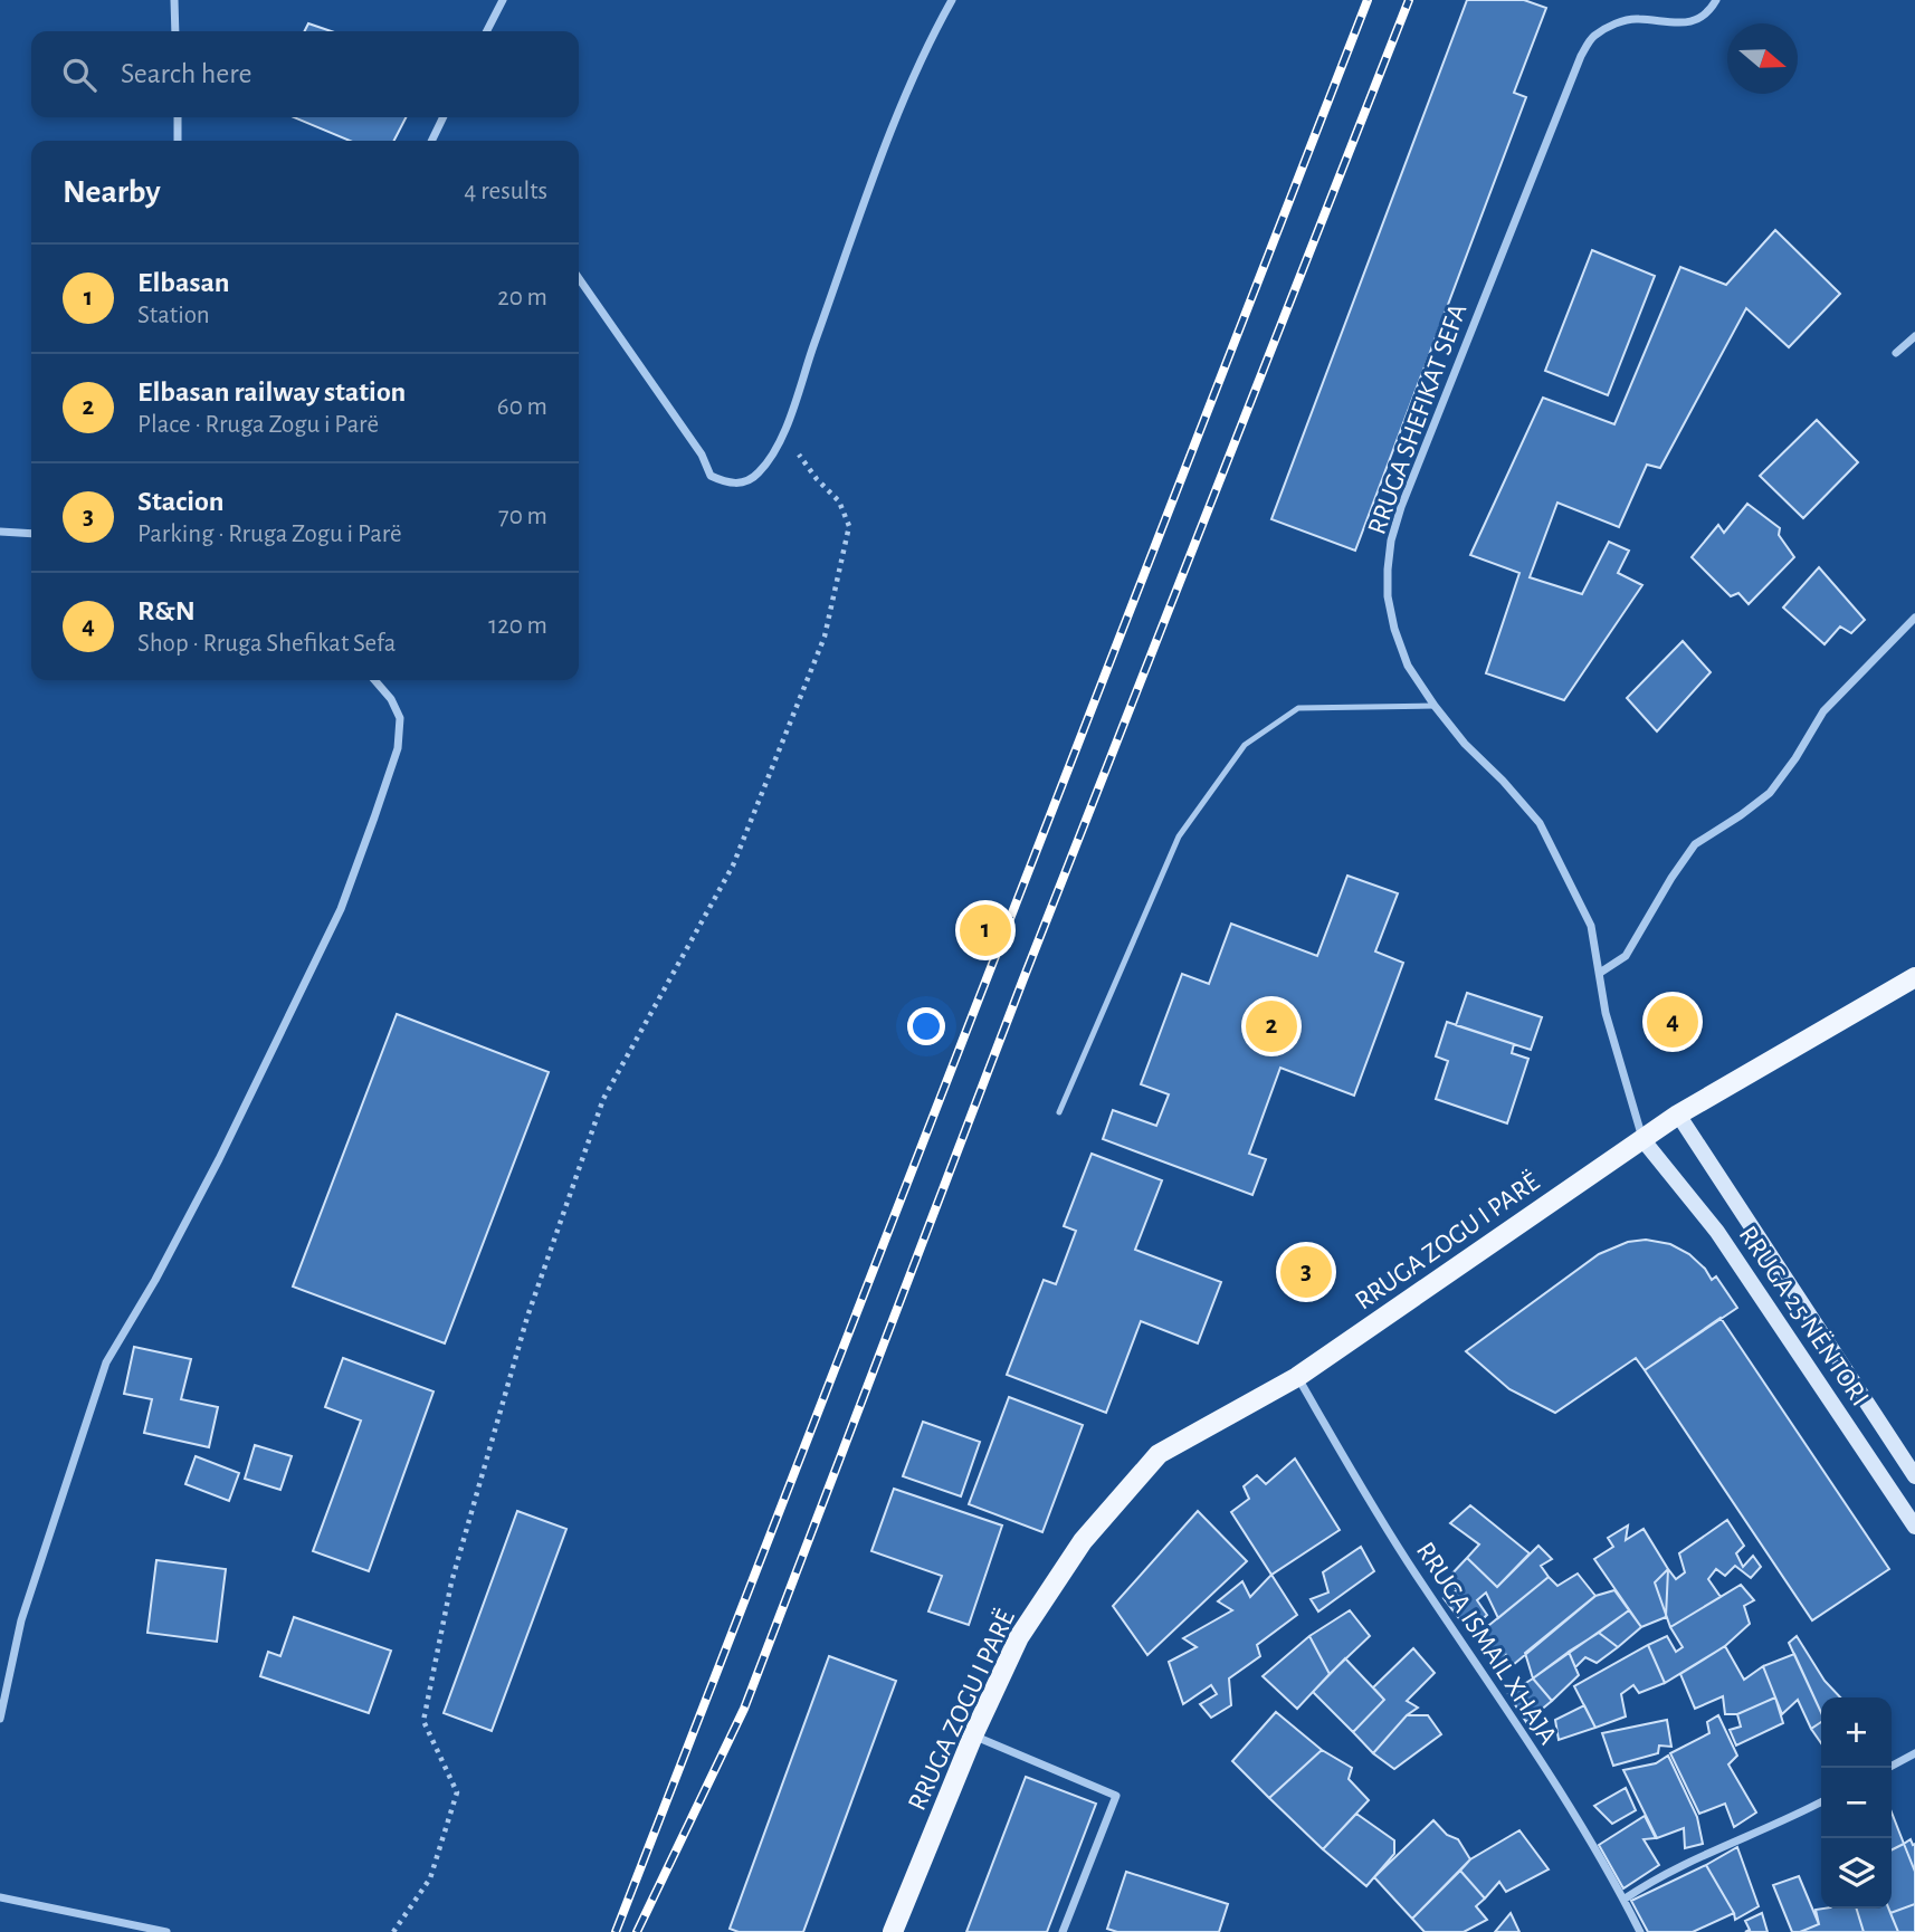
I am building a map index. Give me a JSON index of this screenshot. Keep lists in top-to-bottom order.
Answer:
{
  "streets": {
    "main road": ["RRUGA ZOGU I PARË"],
    "street": ["RRUGA SHEFIKAT SEFA", "RRUGA 25 NËNTORI", "RRUGA ISMAIL XHAJA"]
  },
  "crossings": [
    ["RRUGA SHEFIKAT SEFA", "RRUGA ZOGU I PARË"],
    ["RRUGA SHEFIKAT SEFA", "RRUGA 25 NËNTORI"],
    ["RRUGA ZOGU I PARË", "RRUGA 25 NËNTORI"],
    ["RRUGA ZOGU I PARË", "RRUGA ISMAIL XHAJA"]
  ],
  "north": "right",
  "page": {
    "search": "Search here",
    "heading": ["Nearby", "4 results"],
    "list": [
      {
        "mark": "1",
        "name": "Elbasan",
        "note": "Station",
        "value": "20 m"
      },
      {
        "mark": "2",
        "name": "Elbasan railway station",
        "note": "Place · Rruga Zogu i Parë",
        "value": "60 m"
      },
      {
        "mark": "3",
        "name": "Stacion",
        "note": "Parking · Rruga Zogu i Parë",
        "value": "70 m"
      },
      {
        "mark": "4",
        "name": "R&N",
        "note": "Shop · Rruga Shefikat Sefa",
        "value": "120 m"
      }
    ],
    "pins": [
      "1",
      "4",
      "2",
      "3"
    ],
    "map_buttons": ["+", "−"]
  }
}
